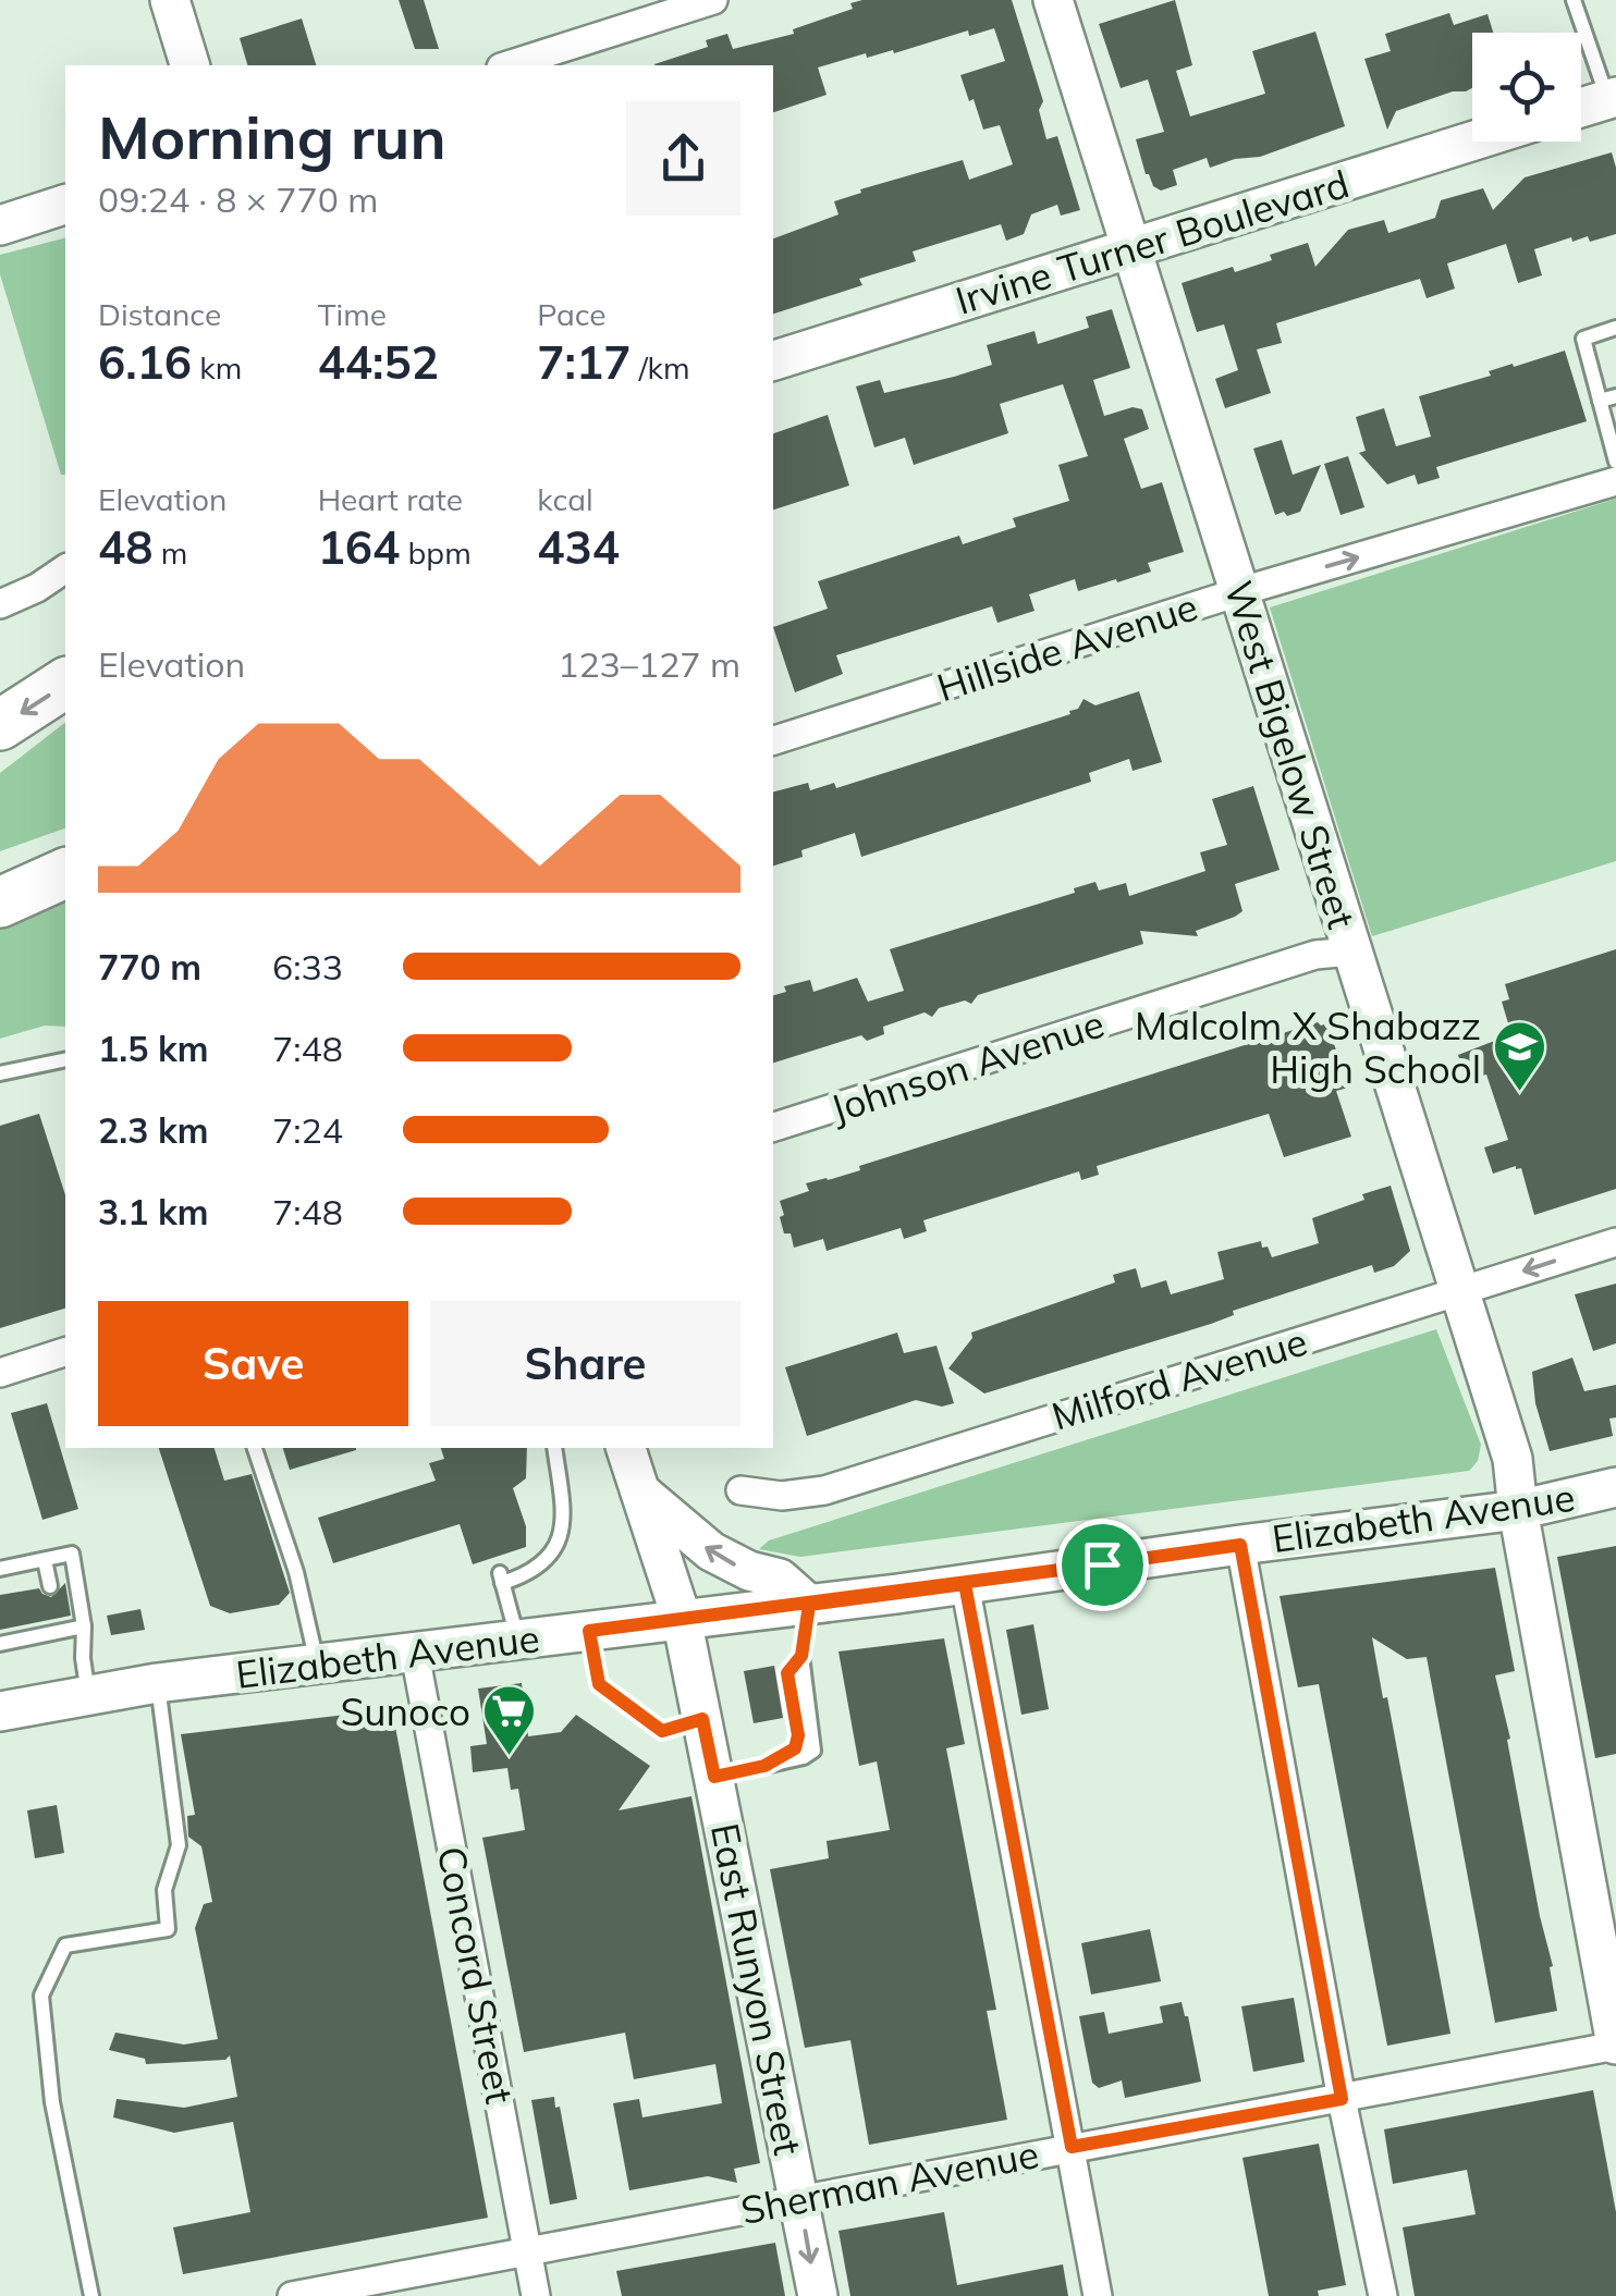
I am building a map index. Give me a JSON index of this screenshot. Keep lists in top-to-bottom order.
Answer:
{
  "streets": {
    "street": [
      "Irvine Turner Boulevard",
      "Hillside Avenue",
      "West Bigelow Street",
      "Johnson Avenue",
      "Milford Avenue",
      "Elizabeth Avenue",
      "Concord Street",
      "East Runyon Street",
      "Sherman Avenue"
    ]
  },
  "crossings": [
    ["Irvine Turner Boulevard", "West Bigelow Street"],
    ["Hillside Avenue", "West Bigelow Street"],
    ["West Bigelow Street", "Johnson Avenue"],
    ["West Bigelow Street", "Milford Avenue"],
    ["West Bigelow Street", "Elizabeth Avenue"],
    ["West Bigelow Street", "Sherman Avenue"],
    ["Elizabeth Avenue", "Concord Street"],
    ["Elizabeth Avenue", "East Runyon Street"],
    ["Concord Street", "Sherman Avenue"],
    ["East Runyon Street", "Sherman Avenue"]
  ],
  "one_way": ["Hillside Avenue"],
  "places": {
    "school or university": ["Malcolm X Shabazz High School"],
    "supermarket": ["Sunoco"]
  },
  "page": {
    "heading": ["Morning run", "09:24 · 8 × 770 m"],
    "stats": [
      ["Distance", "6.16 km"],
      ["Time", "44:52"],
      ["Pace", "7:17 /km"],
      ["Elevation", "48 m"],
      ["Heart rate", "164 bpm"],
      ["kcal", "434"]
    ],
    "chart": ["Elevation", "123–127 m"],
    "list": [
      {
        "name": "770 m",
        "note": "6:33"
      },
      {
        "name": "1.5 km",
        "note": "7:48"
      },
      {
        "name": "2.3 km",
        "note": "7:24"
      },
      {
        "name": "3.1 km",
        "note": "7:48"
      }
    ],
    "buttons": ["Save", "Share"]
  }
}
